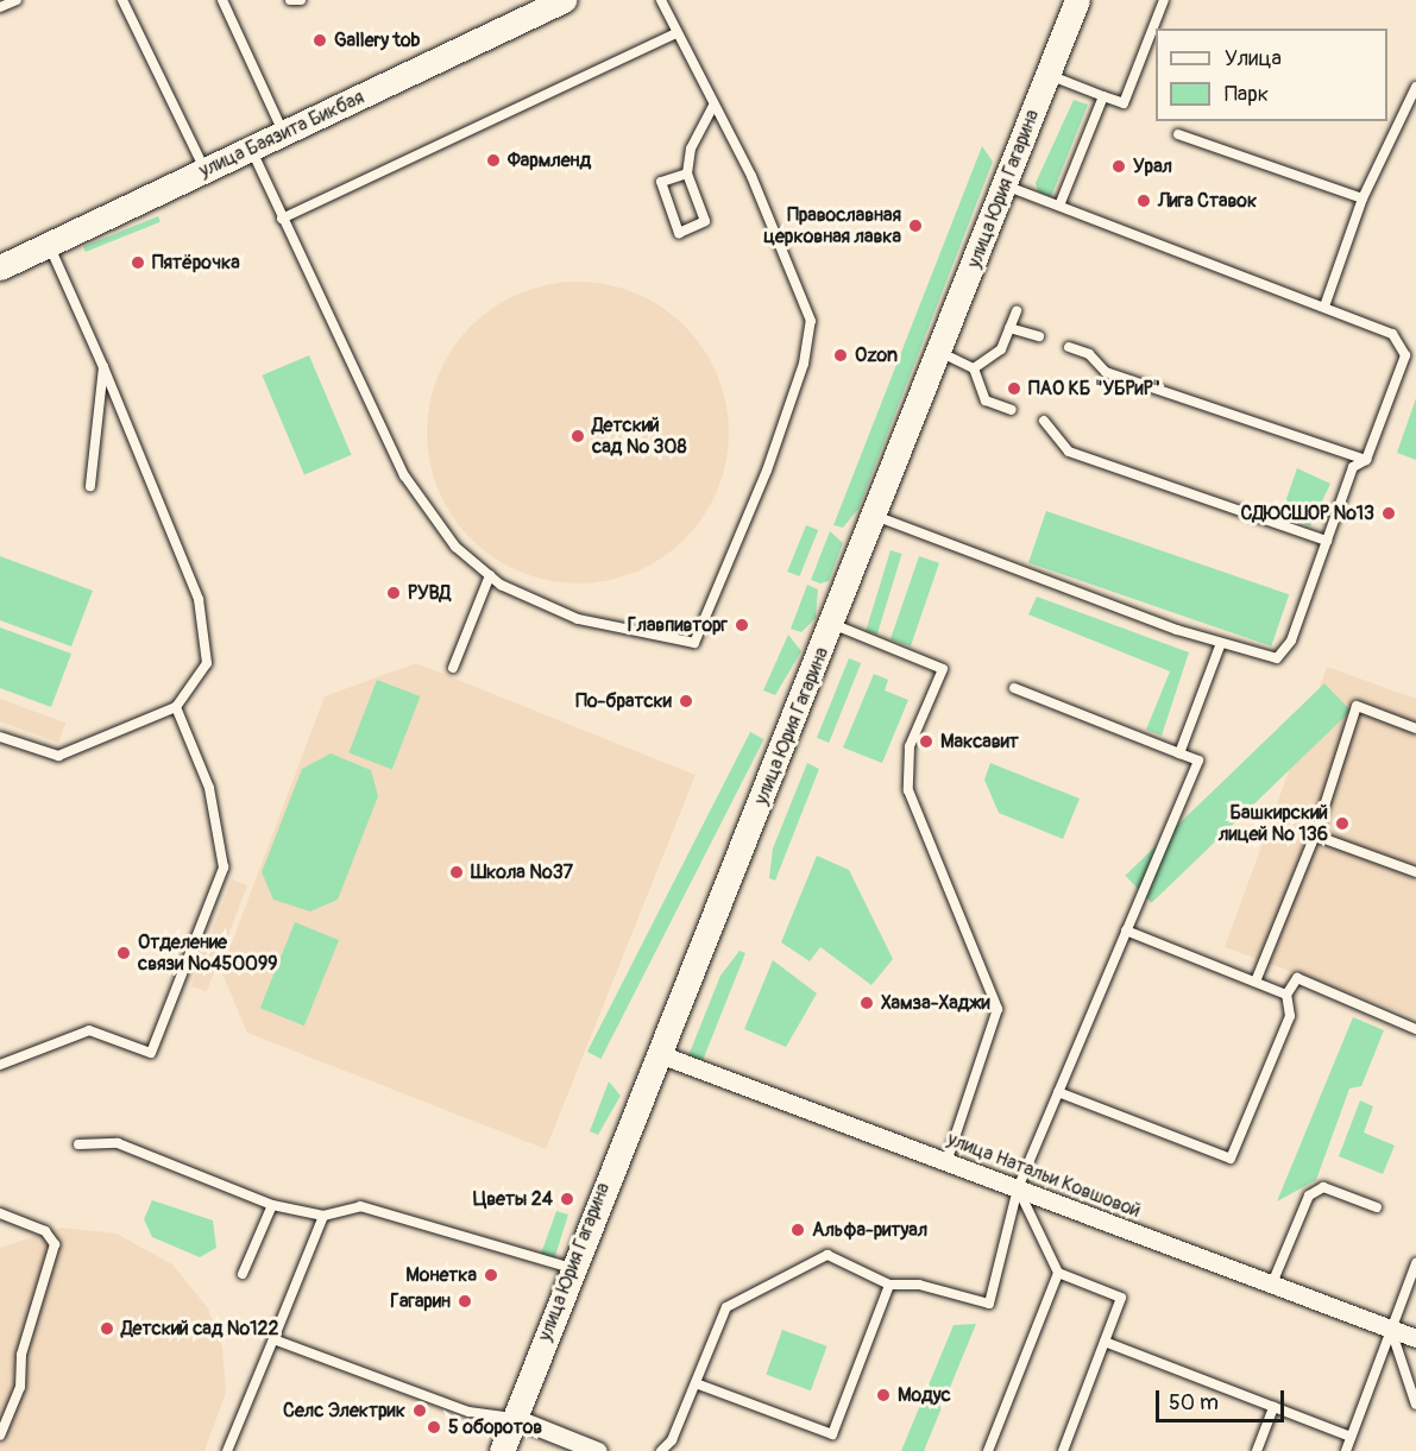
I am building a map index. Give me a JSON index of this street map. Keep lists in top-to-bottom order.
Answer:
{
  "streets": {
    "main road": ["улица Баязита Бикбая", "улица Юрия Гагарина"],
    "street": ["улица Натальи Ковшовой"]
  },
  "crossings": [
    ["улица Юрия Гагарина", "улица Натальи Ковшовой"]
  ],
  "places": [
    "Gallery tob",
    "Фармленд",
    "Урал",
    "Лига Ставок",
    "Православная церковная лавка",
    "Пятёрочка",
    "Ozon",
    "ПАО КБ \"УБРиР\"",
    "Детский сад № 308",
    "СДЮСШОР №13",
    "РУВД",
    "Главпивторг",
    "По-братски",
    "Максавит",
    "Башкирский лицей № 136",
    "Школа №37",
    "Отделение связи №450099",
    "Хамза-Хаджи",
    "Цветы 24",
    "Альфа-ритуал",
    "Монетка",
    "Гагарин",
    "Детский сад №122",
    "Модус",
    "Селс Электрик",
    "5 оборотов"
  ],
  "legend": ["Улица", "Парк"],
  "scale_bar": "50 m"
}
